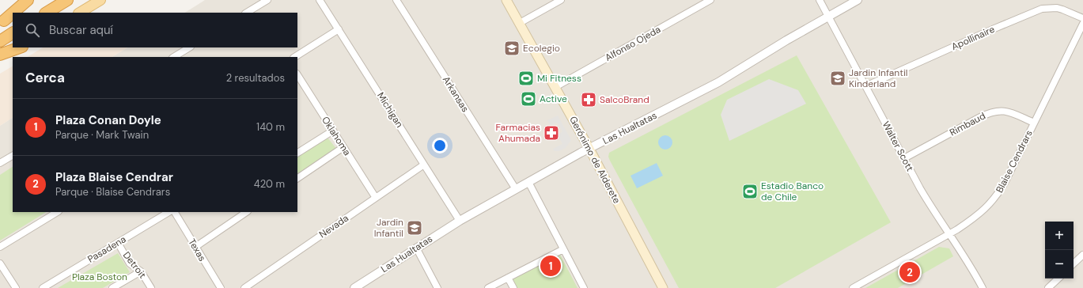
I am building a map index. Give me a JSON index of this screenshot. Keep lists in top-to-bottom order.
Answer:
{
  "streets": {
    "main road": ["Gerónimo de Alderete"],
    "street": [
      "Apollinaire",
      "Alfonso Ojeda",
      "Arkansas",
      "Michigan",
      "Rimbaud",
      "Las Hualtatas",
      "Oklahoma",
      "Walter Scott",
      "Blaise Cendrars",
      "Nevada",
      "Pasadena",
      "Texas",
      "Detroit"
    ]
  },
  "crossings": [
    ["Apollinaire", "Walter Scott"],
    ["Alfonso Ojeda", "Gerónimo de Alderete"],
    ["Arkansas", "Las Hualtatas"],
    ["Michigan", "Las Hualtatas"],
    ["Michigan", "Nevada"],
    ["Rimbaud", "Walter Scott"],
    ["Rimbaud", "Blaise Cendrars"],
    ["Las Hualtatas", "Walter Scott"],
    ["Las Hualtatas", "Gerónimo de Alderete"],
    ["Oklahoma", "Nevada"],
    ["Walter Scott", "Blaise Cendrars"],
    ["Pasadena", "Detroit"]
  ],
  "parks": ["Plaza Boston"],
  "places": {
    "school or university": ["Ecolegio", "Jardin Infantil Kinderland", "Jardin Infantil"],
    "sports": ["Mi Fitness", "Active", "Estadio Banco de Chile"],
    "pharmacy": ["SalcoBrand", "Farmacias Ahumada"]
  },
  "page": {
    "search": "Buscar aquí",
    "heading": ["Cerca", "2 resultados"],
    "list": [
      {
        "mark": "1",
        "name": "Plaza Conan Doyle",
        "note": "Parque · Mark Twain",
        "value": "140 m"
      },
      {
        "mark": "2",
        "name": "Plaza Blaise Cendrar",
        "note": "Parque · Blaise Cendrars",
        "value": "420 m"
      }
    ],
    "map_buttons": ["+", "−"],
    "pins": ["1", "2"]
  }
}
